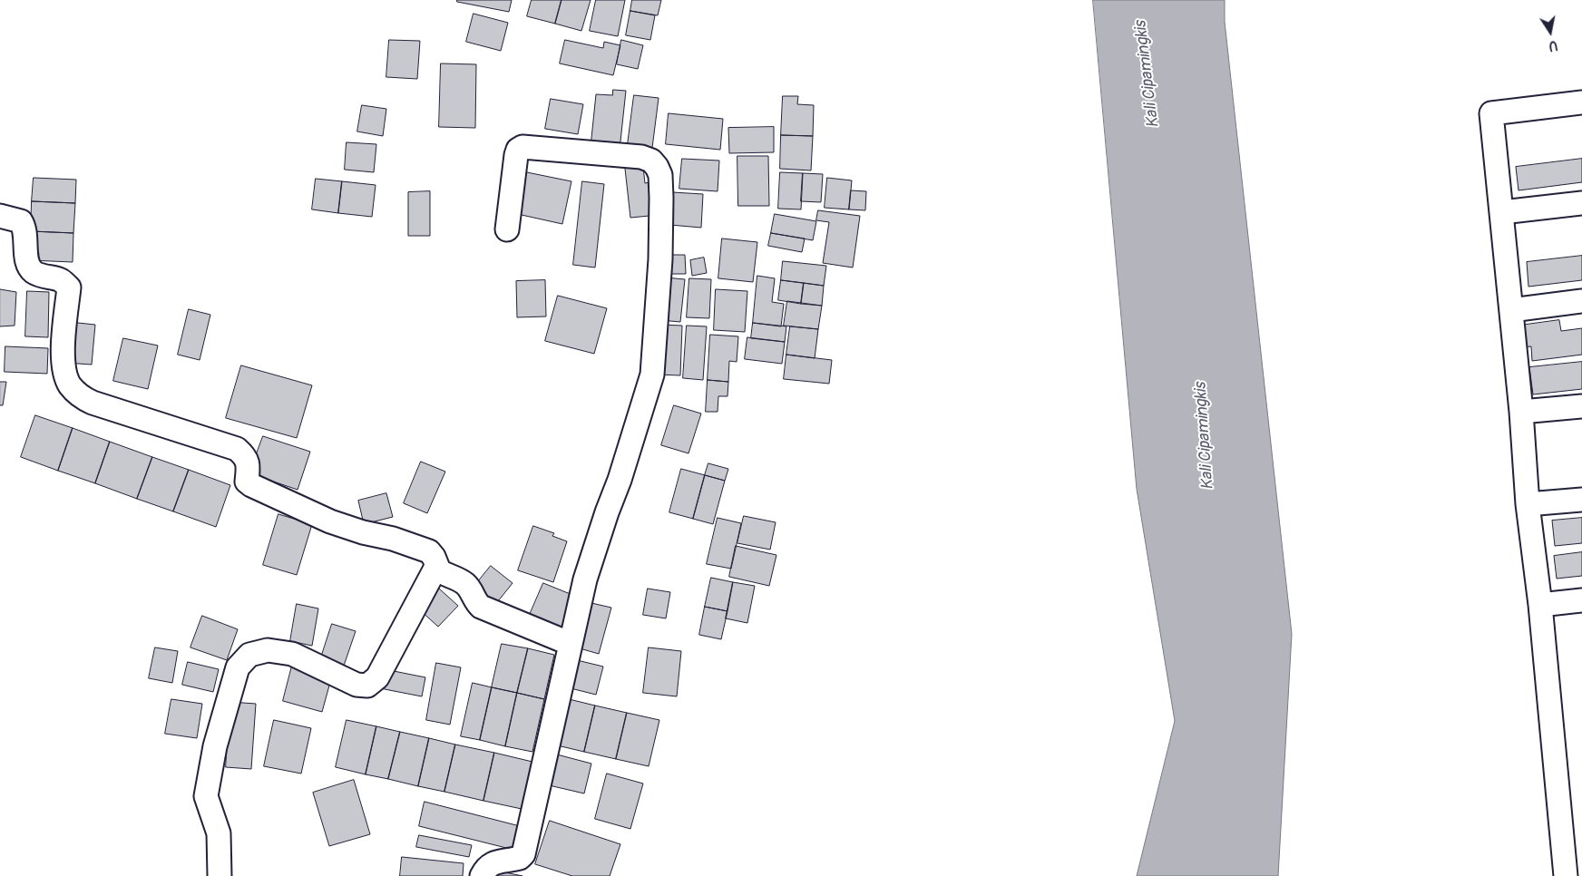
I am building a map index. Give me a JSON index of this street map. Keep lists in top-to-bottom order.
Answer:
{
  "water": ["Kali Cipamingkis"],
  "north": "bottom"
}
